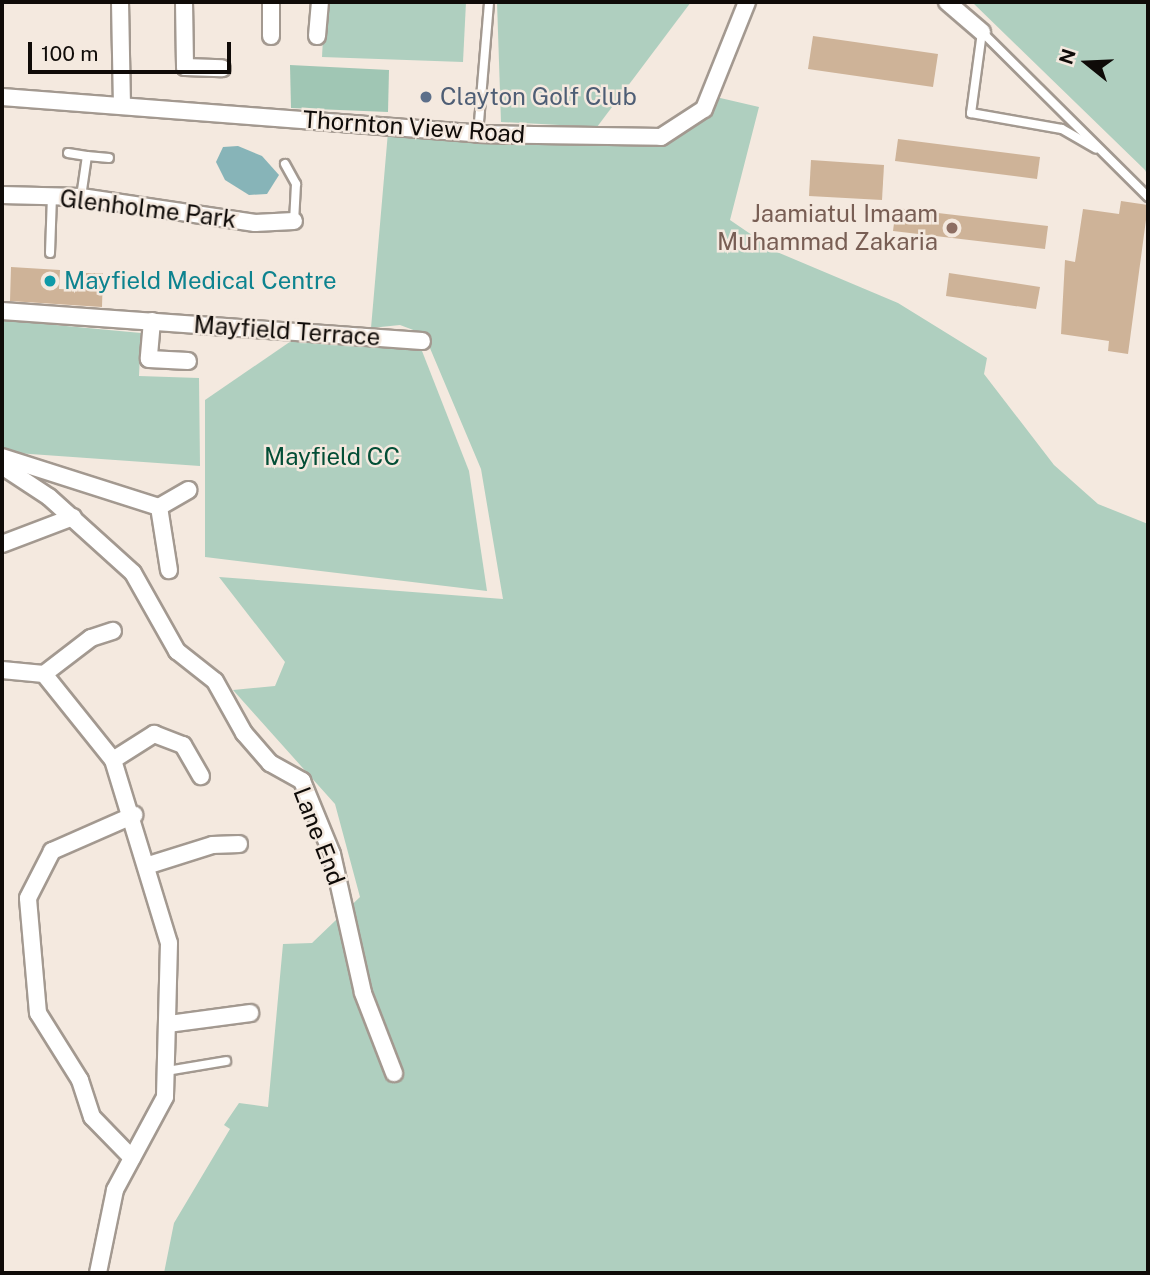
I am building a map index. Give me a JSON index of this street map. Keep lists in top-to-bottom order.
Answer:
{
  "streets": {
    "street": [
      "Thornton View Road",
      "Glenholme Park",
      "Mayfield Terrace",
      "Lane End"
    ]
  },
  "parks": ["Mayfield CC"],
  "places": ["Clayton Golf Club", "Jaamiatul Imaam Muhammad Zakaria", "Mayfield Medical Centre"],
  "scale_bar": "100 m",
  "north": "left"
}
